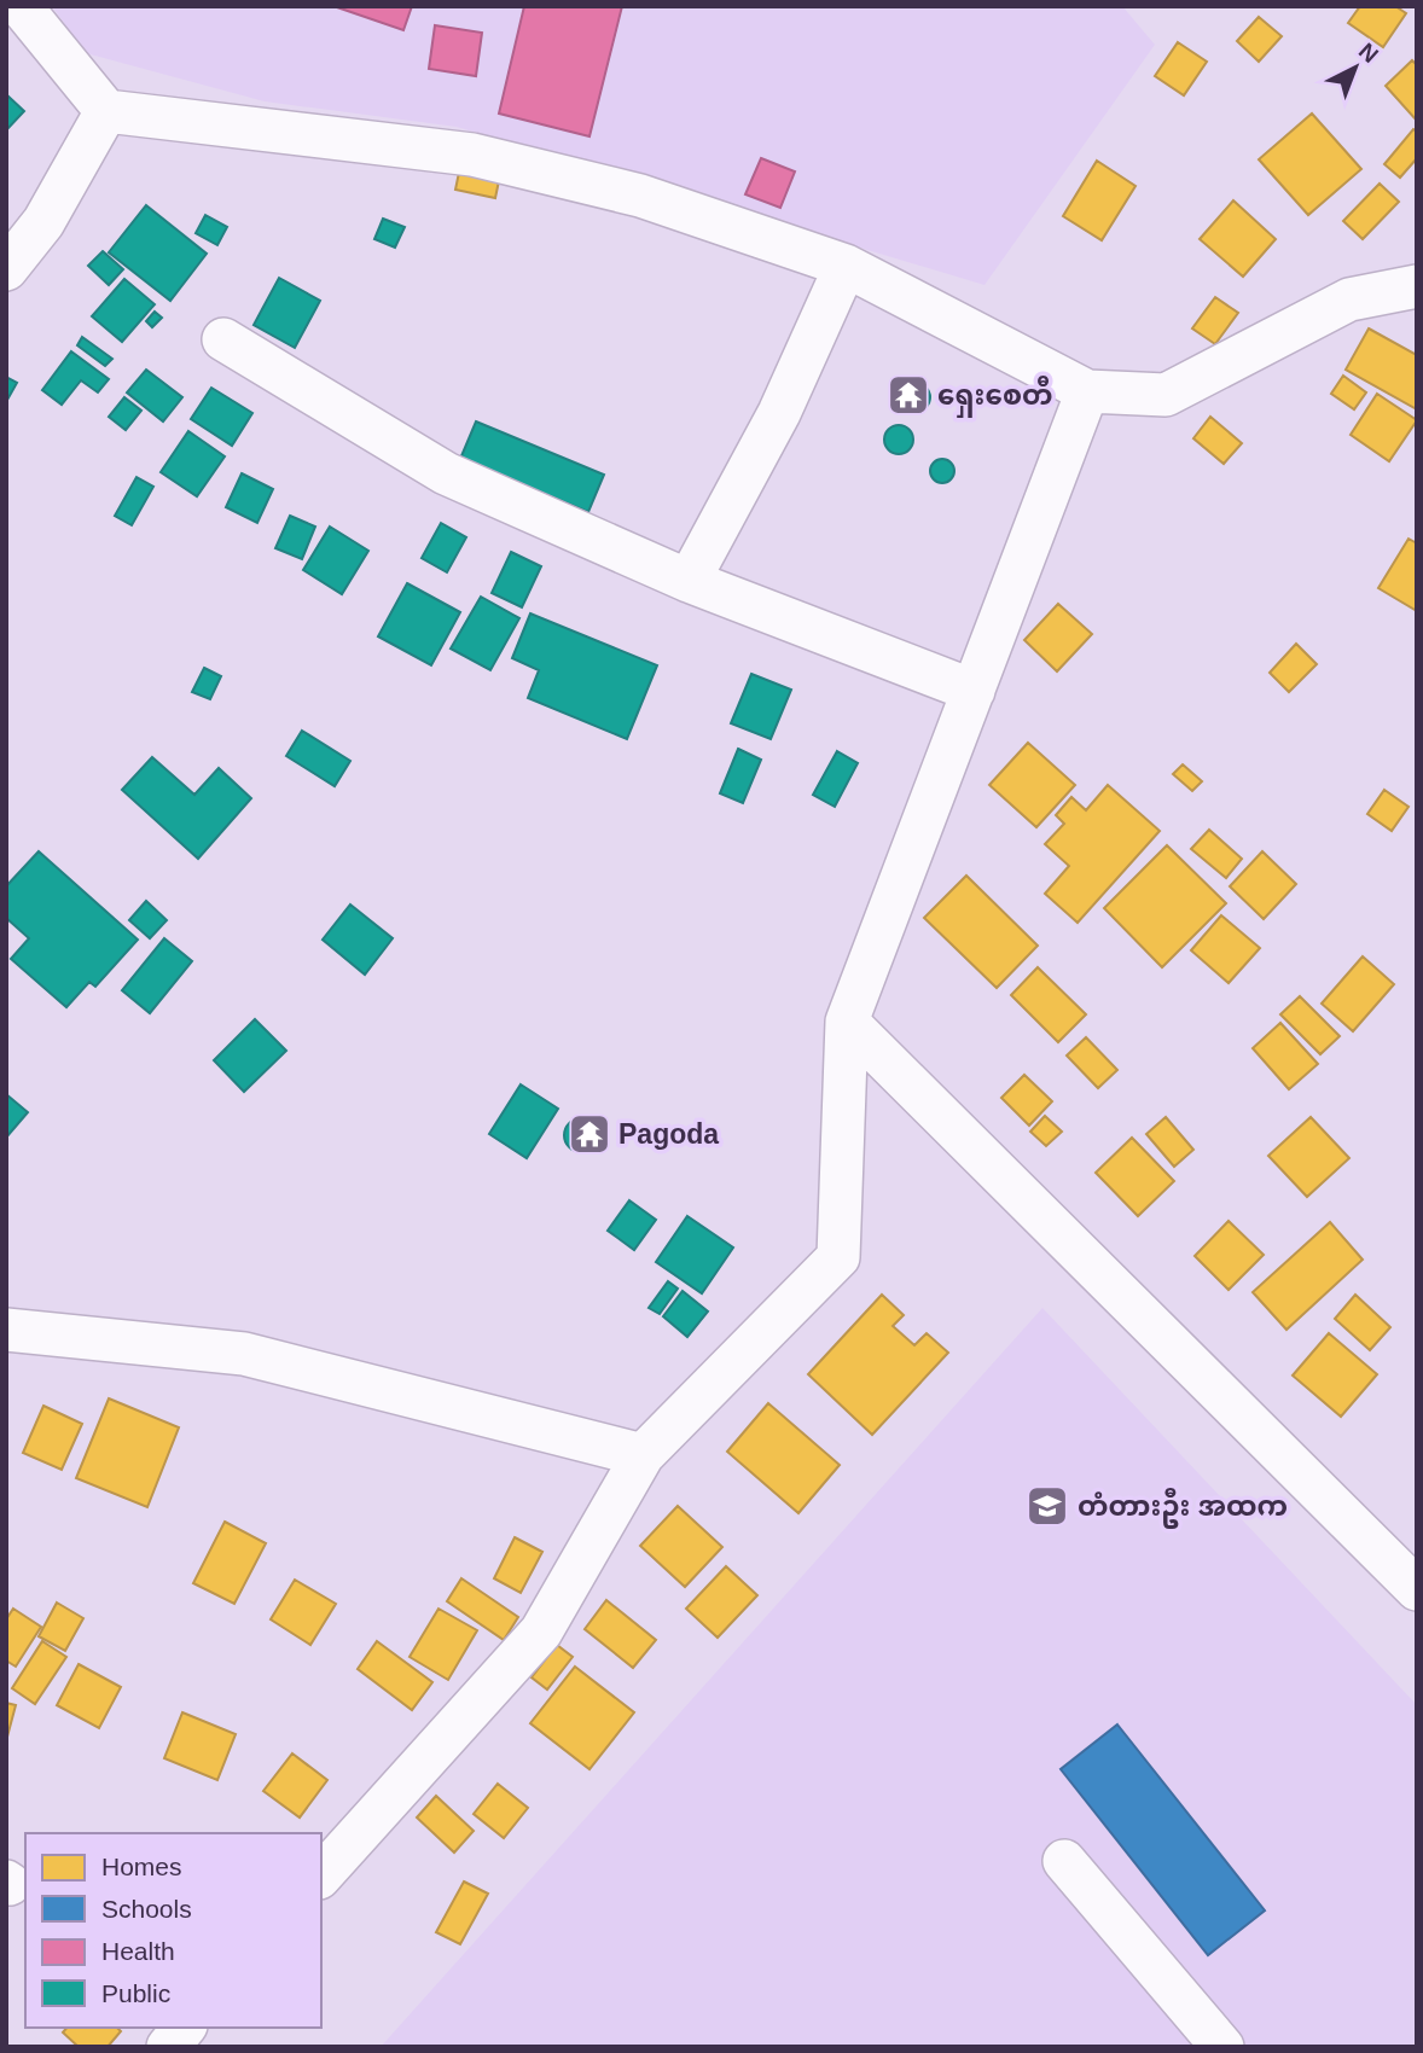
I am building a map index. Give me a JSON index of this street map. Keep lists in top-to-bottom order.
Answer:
{
  "places": {
    "temple": ["ရှေးစေတီ", "Pagoda"],
    "school or university": ["တံတားဦး အထက"]
  },
  "legend": [
    "Homes",
    "Schools",
    "Health",
    "Public"
  ],
  "north": "top right"
}
